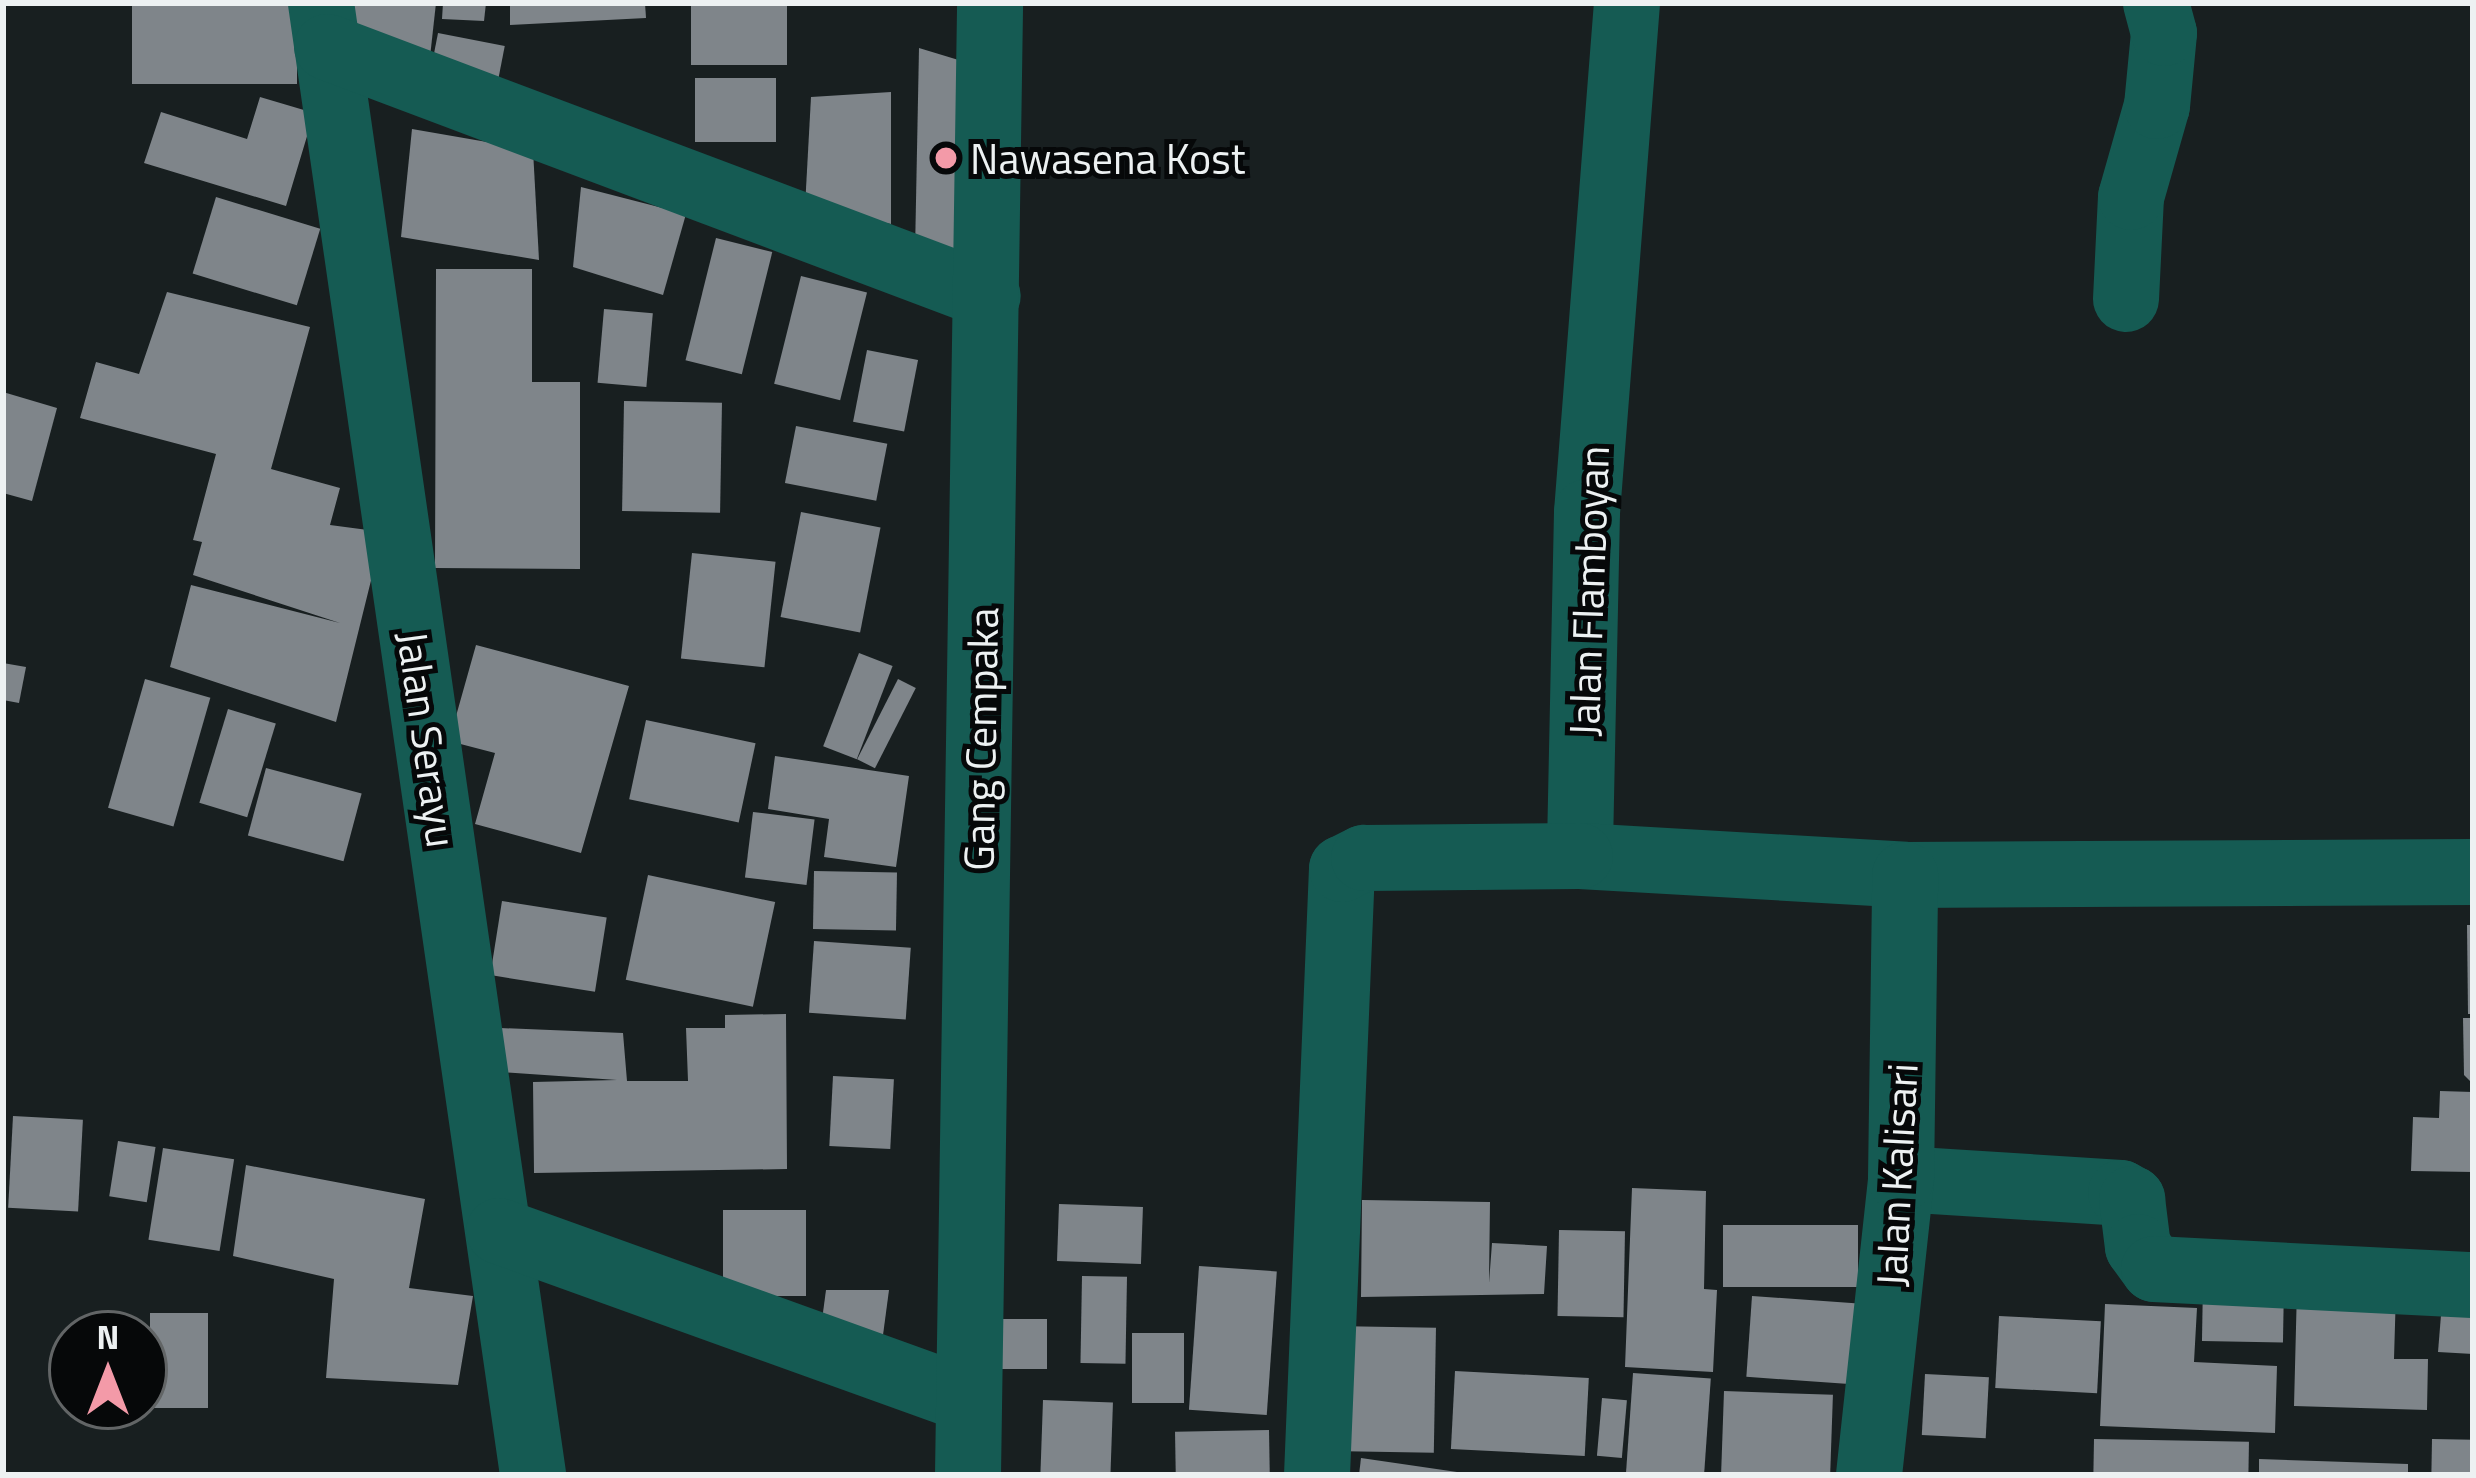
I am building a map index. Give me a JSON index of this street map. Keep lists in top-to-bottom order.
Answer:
{
  "streets": {
    "street": [
      "Jalan Flamboyan",
      "Jalan Serayu",
      "Gang Cempaka",
      "Jalan Kalisari"
    ]
  },
  "places": ["Nawasena Kost"],
  "north": "top"
}
